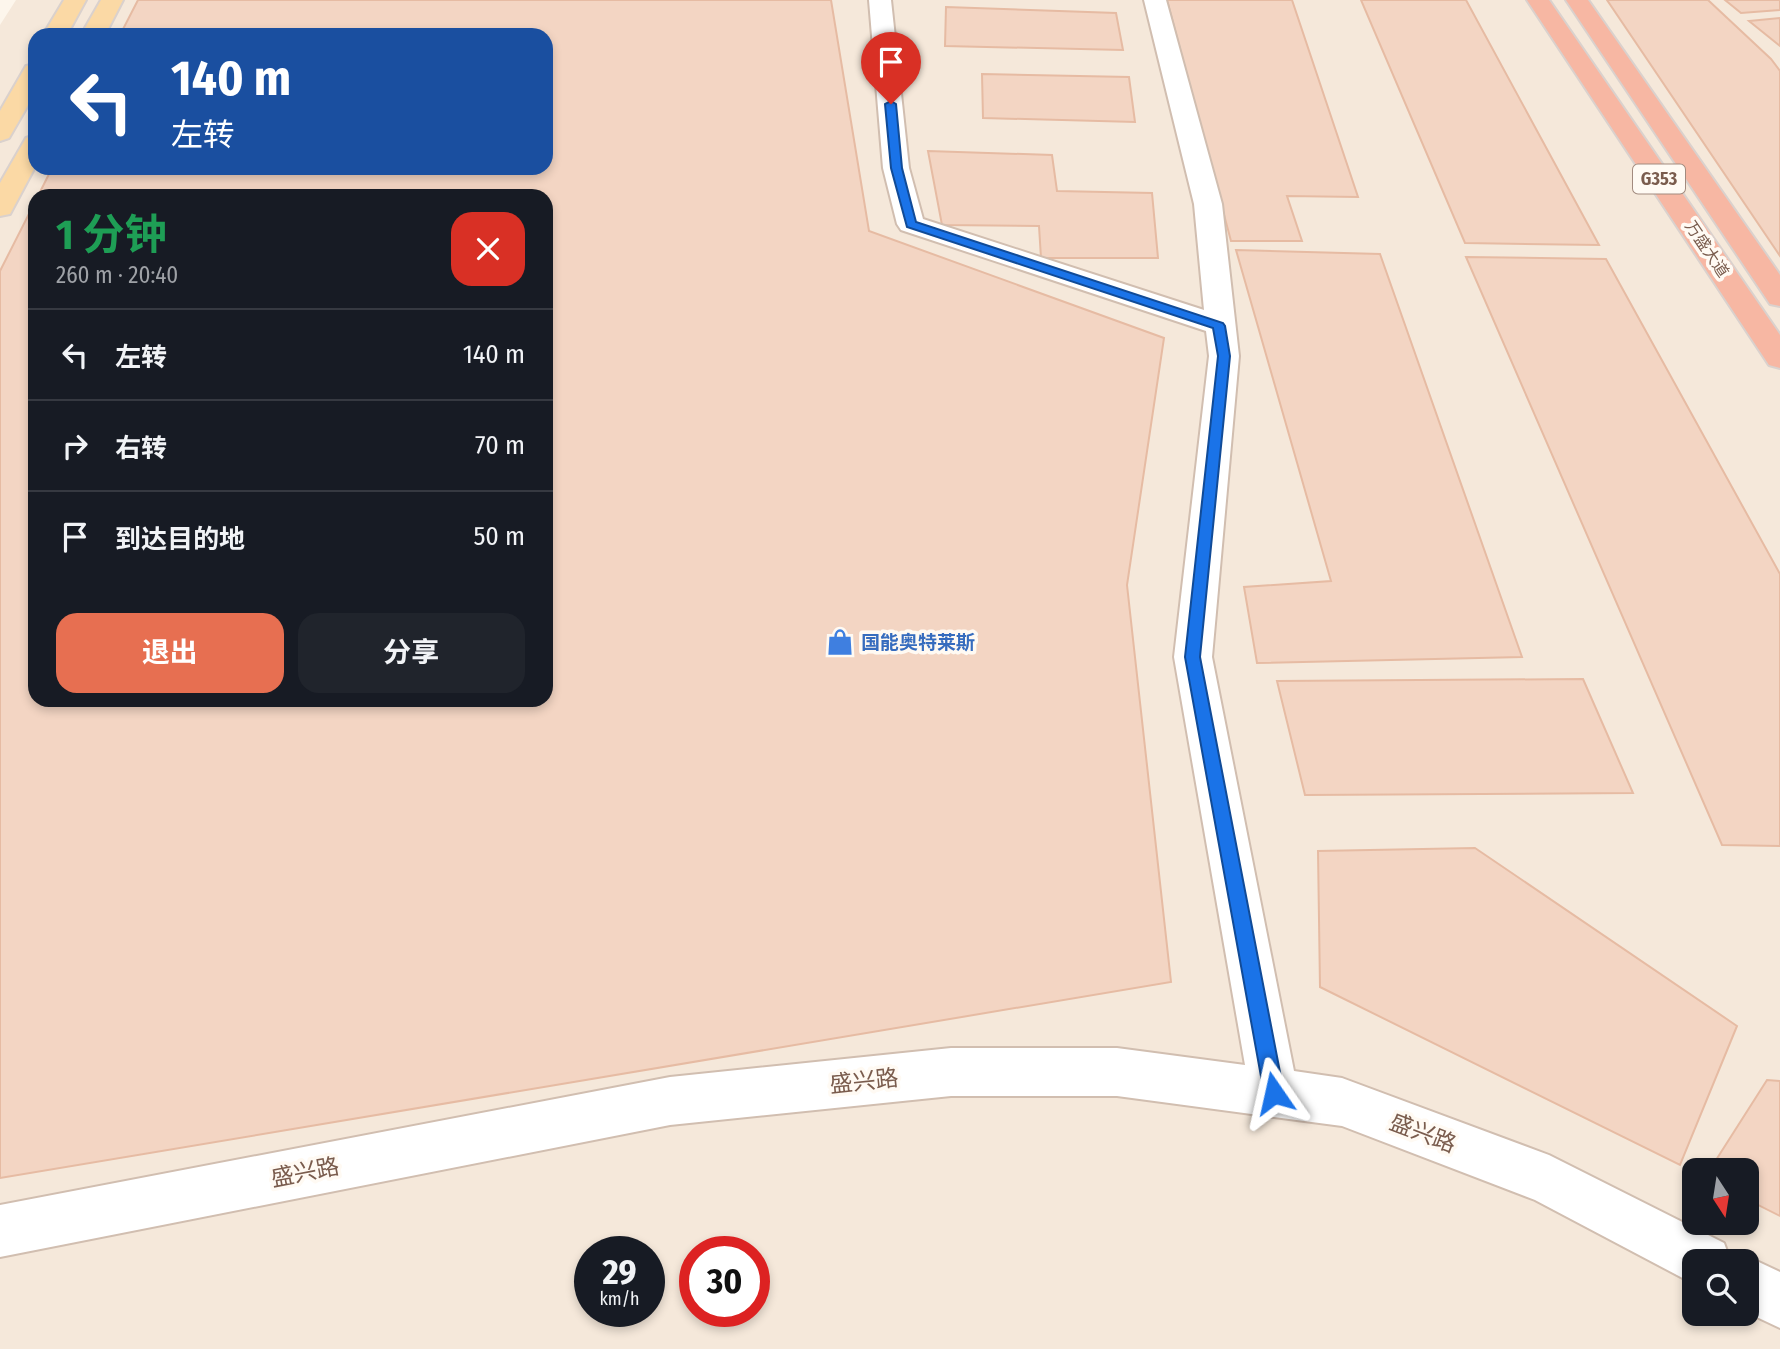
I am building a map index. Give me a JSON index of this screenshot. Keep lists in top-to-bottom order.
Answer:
{
  "streets": {
    "highway": ["G353", "万盛大道"],
    "street": ["盛兴路"]
  },
  "places": {
    "shop": ["国能奥特莱斯"]
  },
  "north": "bottom",
  "page": {
    "turn": ["140 m", "左转"],
    "heading": ["1 分钟", "260 m · 20:40"],
    "list": [
      {
        "name": "左转",
        "value": "140 m"
      },
      {
        "name": "右转",
        "value": "70 m"
      },
      {
        "name": "到达目的地",
        "value": "50 m"
      }
    ],
    "buttons": ["退出", "分享"],
    "speed": "29 km/h",
    "limit": "30"
  }
}
